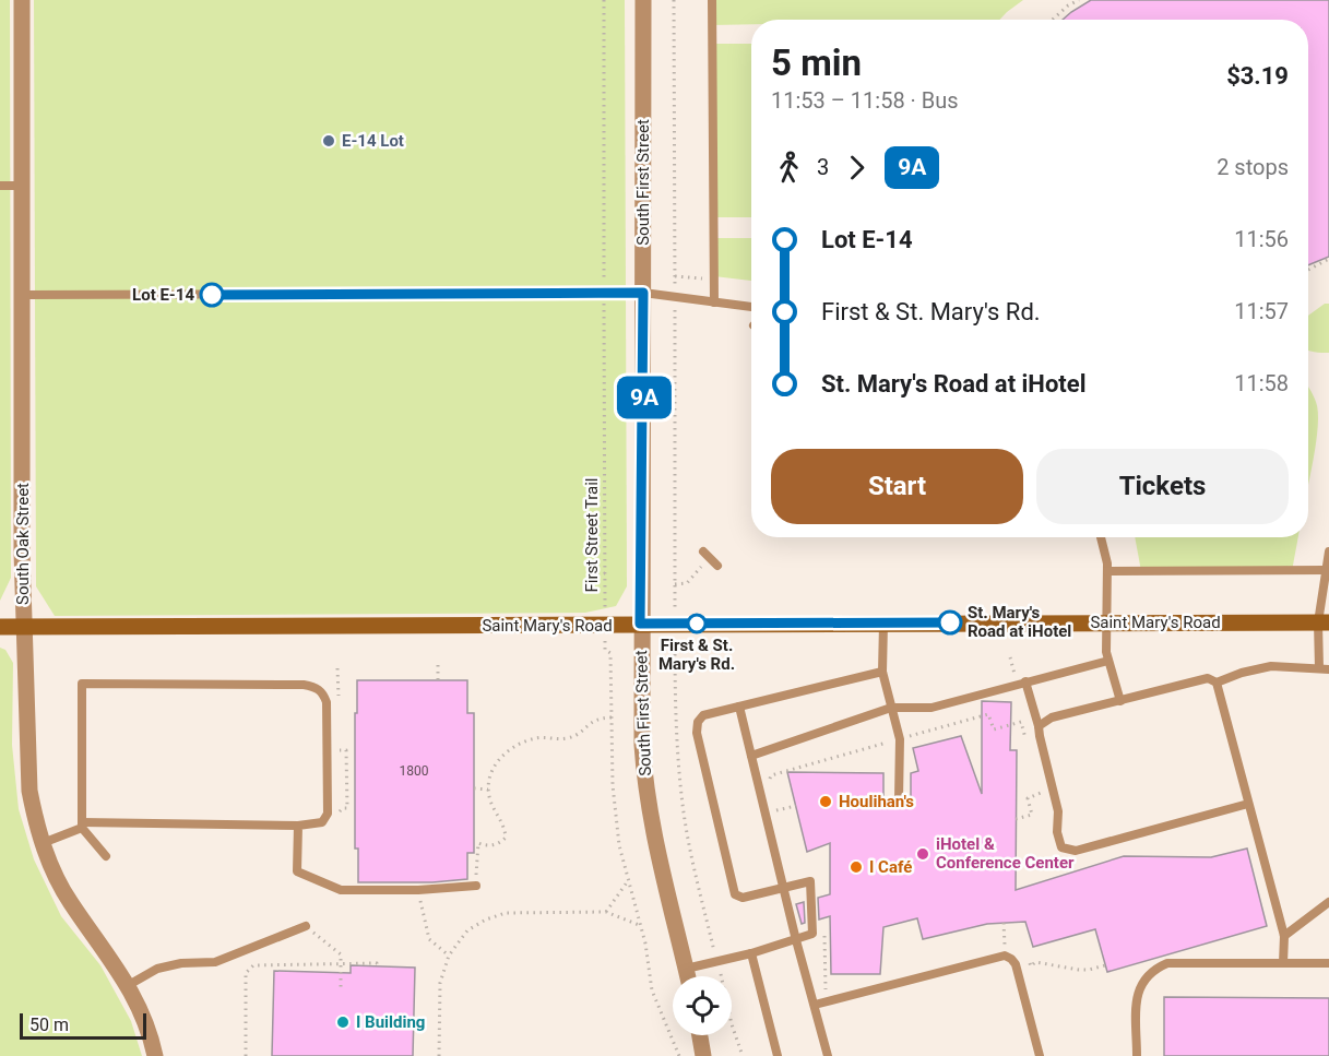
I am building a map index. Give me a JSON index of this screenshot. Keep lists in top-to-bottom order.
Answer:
{
  "streets": {
    "main road": ["Saint Mary's Road"],
    "street": ["South First Street", "South Oak Street"],
    "path": ["First Street Trail"]
  },
  "crossings": [
    ["South First Street", "Saint Mary's Road"],
    ["First Street Trail", "Saint Mary's Road"],
    ["South Oak Street", "Saint Mary's Road"]
  ],
  "places": [
    "E-14 Lot",
    "Lot E-14",
    "St. Mary's Road at iHotel",
    "First & St. Mary's Rd.",
    "Houlihan's",
    "iHotel & Conference Center",
    "I Café",
    "I Building"
  ],
  "lines": ["bus line 9A"],
  "house_numbers": ["1800"],
  "scale_bar": "50 m",
  "page": {
    "on_map": "9A",
    "heading": ["5 min", "11:53 – 11:58 · Bus", "$3.19"],
    "legs": ["3", "9A", "2 stops"],
    "list": [
      {
        "name": "Lot E-14",
        "value": "11:56"
      },
      {
        "name": "First & St. Mary's Rd.",
        "value": "11:57"
      },
      {
        "name": "St. Mary's Road at iHotel",
        "value": "11:58"
      }
    ],
    "buttons": ["Start", "Tickets"],
    "scale": "50 m"
  }
}
